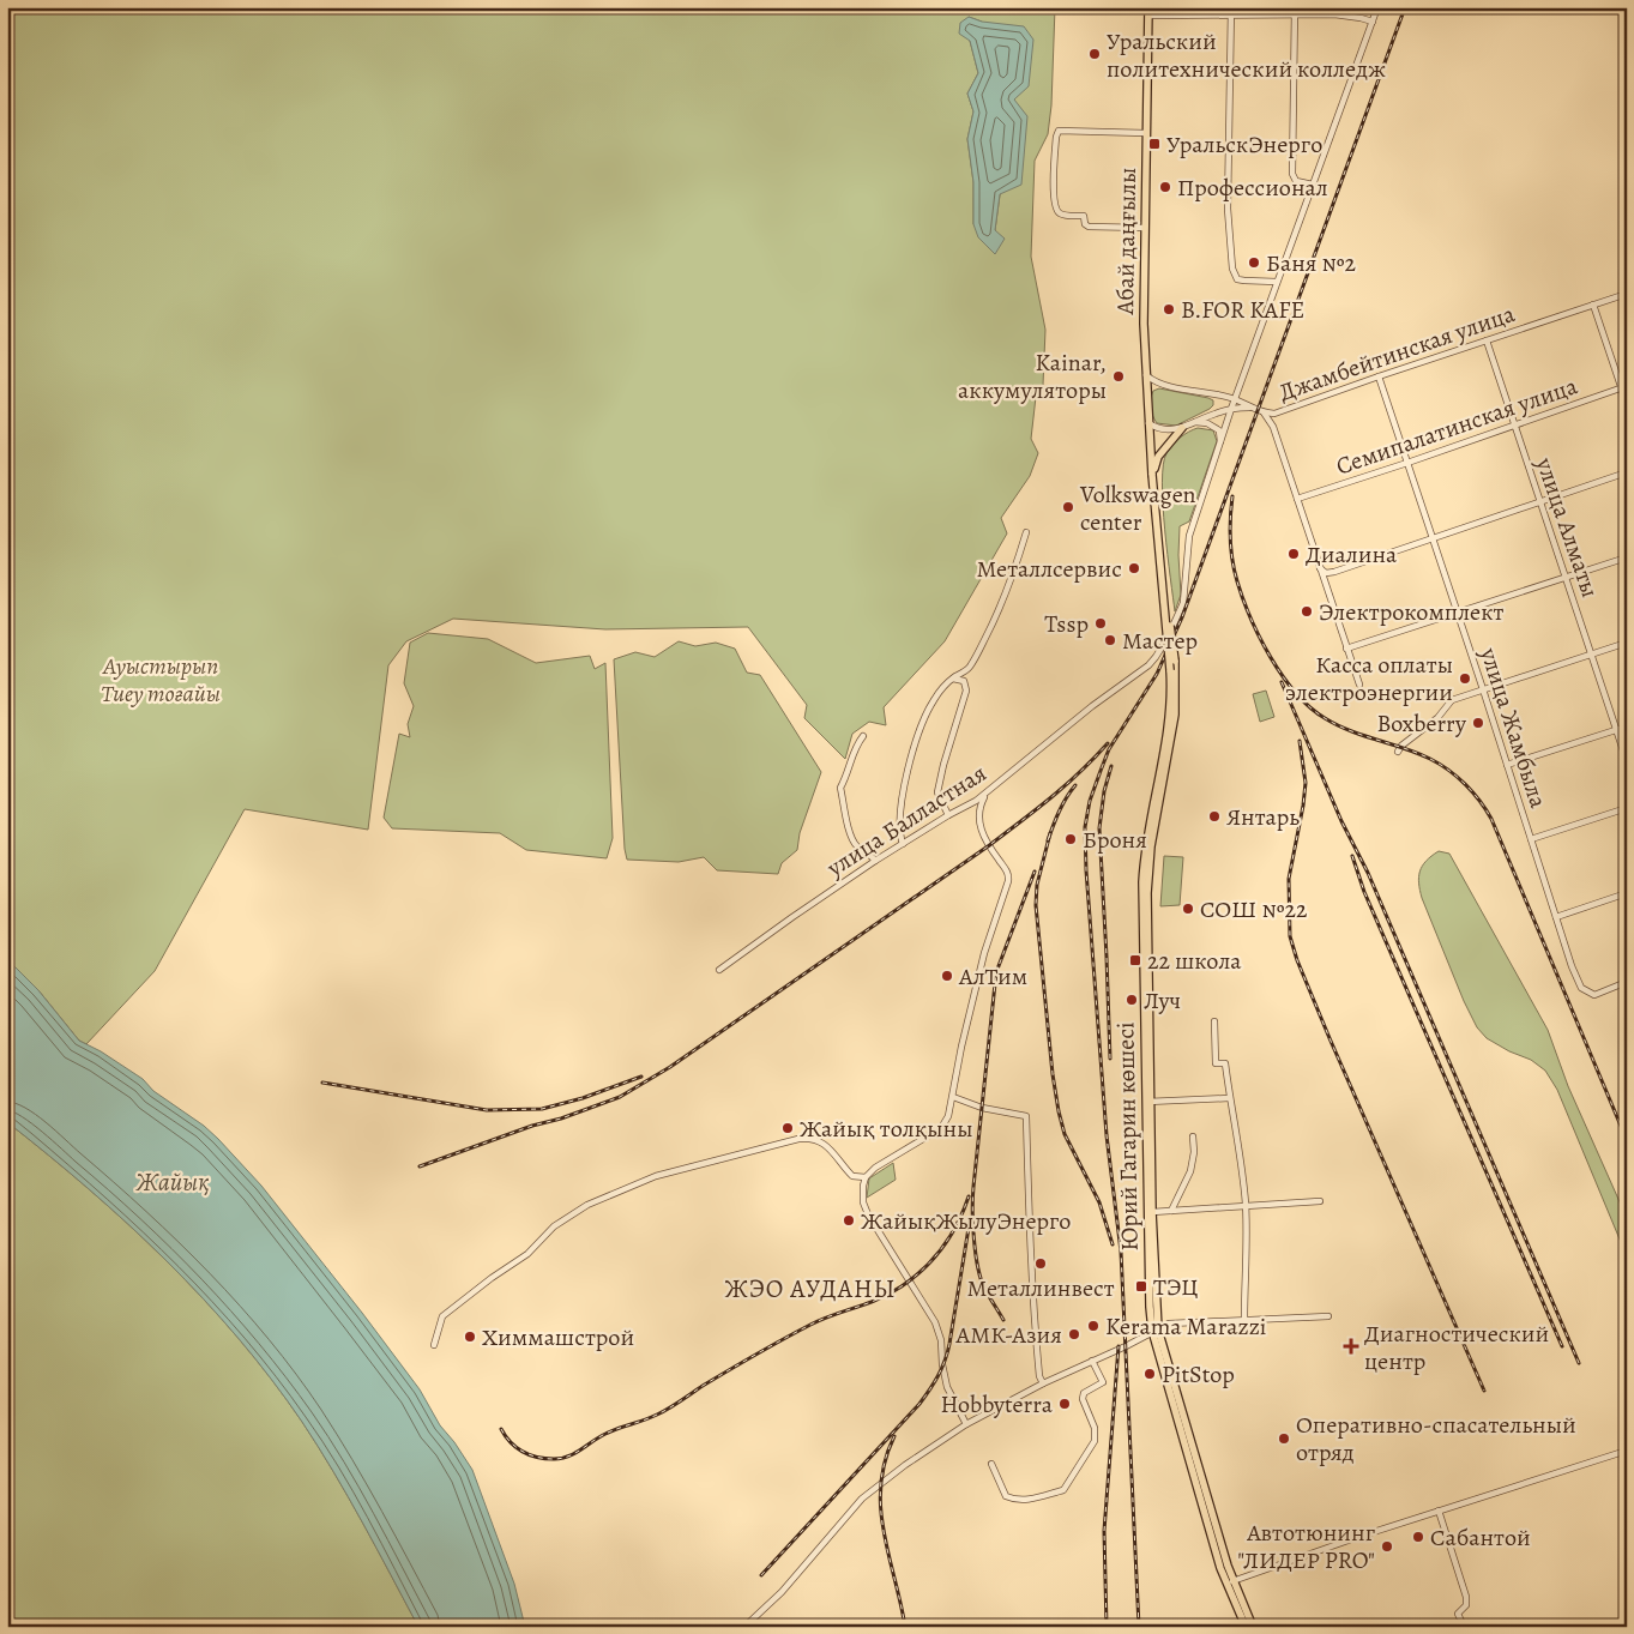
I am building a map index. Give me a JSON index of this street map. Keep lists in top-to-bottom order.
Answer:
{
  "streets": {
    "main road": ["Абай даңғылы", "Юрий Гагарин көшесі"],
    "street": [
      "Джамбейтинская улица",
      "Семипалатинская улица",
      "улица Алматы",
      "улица Жамбыла",
      "улица Балластная"
    ]
  },
  "crossings": [
    ["Абай даңғылы", "Джамбейтинская улица"],
    ["Абай даңғылы", "Юрий Гагарин көшесі"],
    ["Джамбейтинская улица", "улица Алматы"],
    ["Джамбейтинская улица", "улица Жамбыла"],
    ["Джамбейтинская улица", "улица Балластная"],
    ["Семипалатинская улица", "улица Алматы"],
    ["Семипалатинская улица", "улица Жамбыла"]
  ],
  "districts": ["ЖЭО АУДАНЫ"],
  "water": ["Жайық"],
  "parks": ["Ауыстырып Тиеу тоғайы"],
  "places": {
    "other": [
      "Уральский политехнический колледж",
      "Профессионал",
      "Баня №2",
      "B.FOR KAFE",
      "Kainar, аккумуляторы",
      "Volkswagen center",
      "Диалина",
      "Металлсервис",
      "Электрокомплект",
      "Tssp",
      "Мастер",
      "Касса оплаты электроэнергии",
      "Boxberry",
      "Янтарь",
      "Броня",
      "СОШ №22",
      "АлТим",
      "Луч",
      "Жайық толқыны",
      "ЖайықЖылуЭнерго",
      "Металлинвест",
      "Kerama Marazzi",
      "АМК-Азия",
      "Химмашстрой",
      "PitStop",
      "Hobbyterra",
      "Оперативно-спасательный отряд",
      "Сабантой",
      "Автотюнинг \"ЛИДЕР PRO\""
    ],
    "transit": ["УральскЭнерго", "22 школа", "ТЭЦ"],
    "health": ["Диагностический центр"]
  }
}
